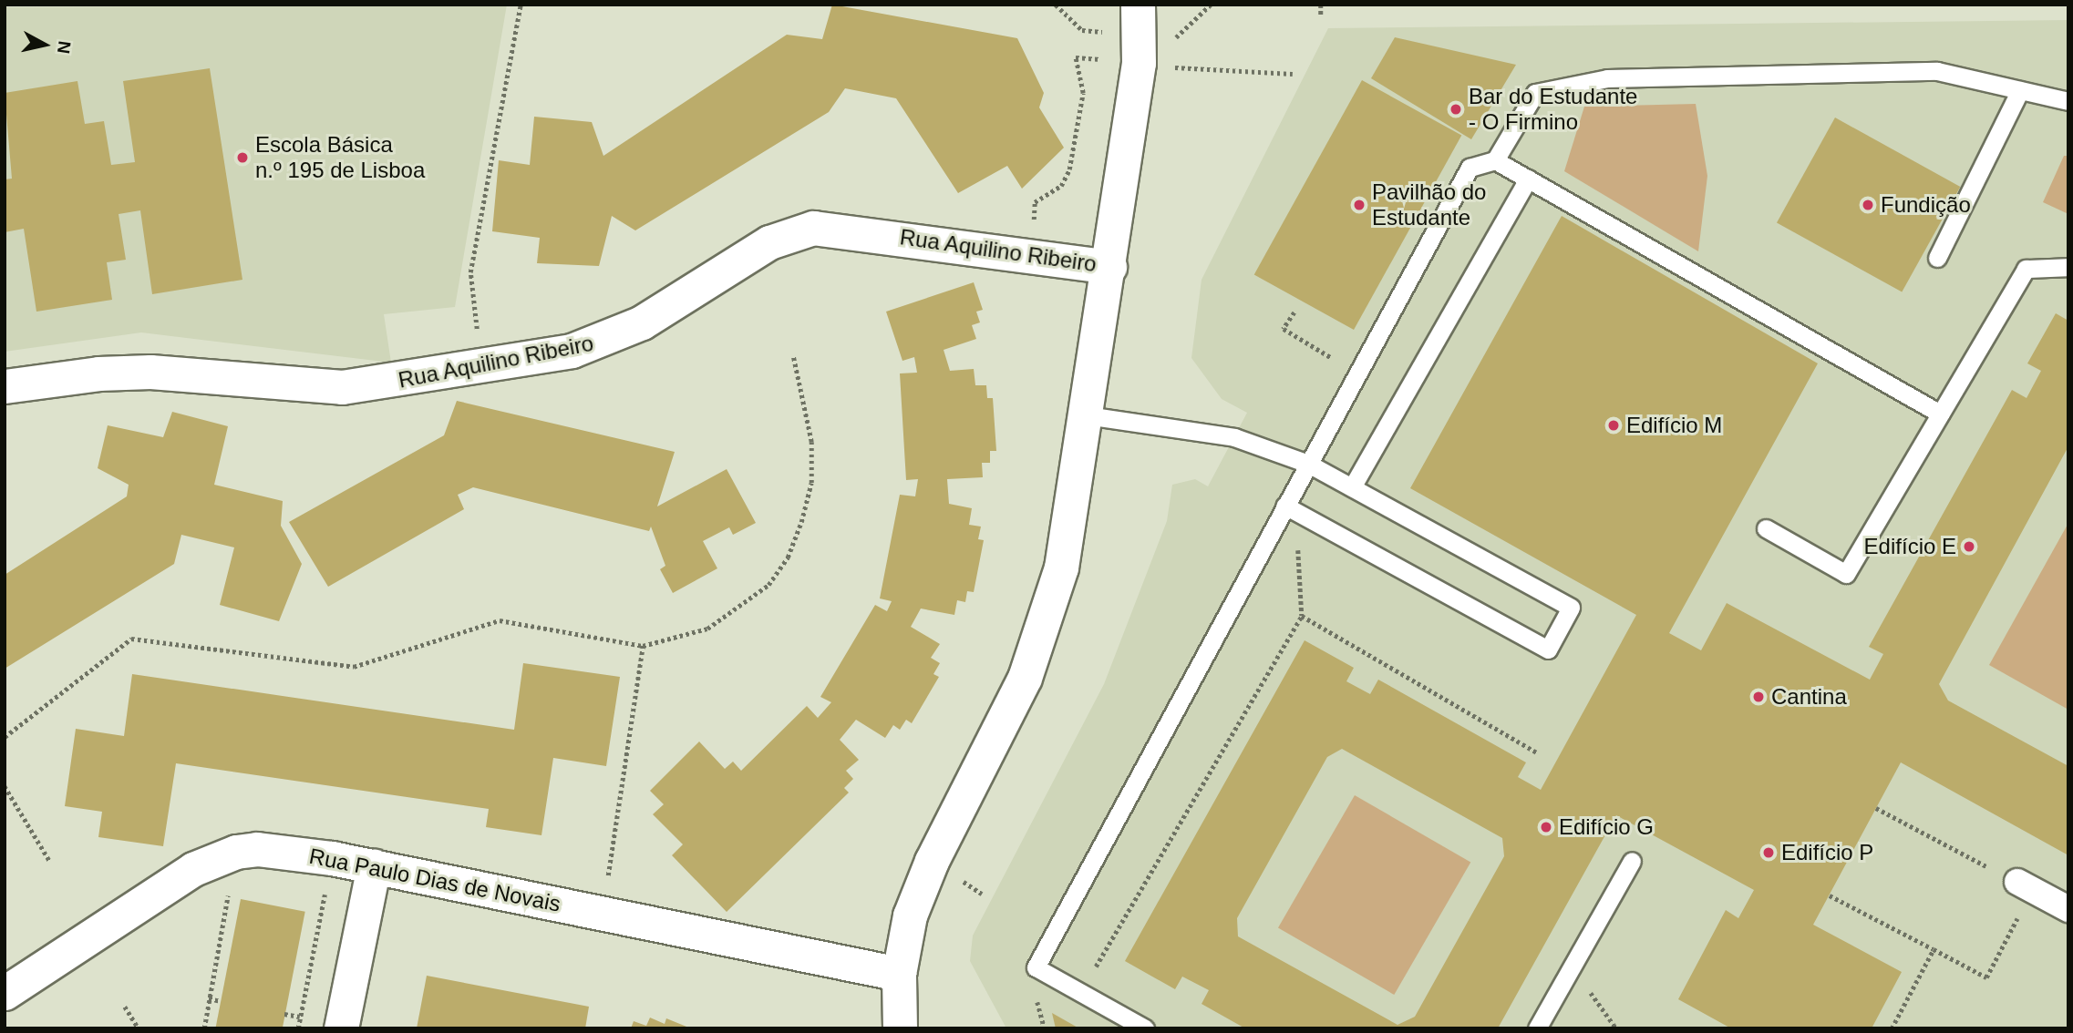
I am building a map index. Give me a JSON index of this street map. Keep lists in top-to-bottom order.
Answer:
{
  "streets": {
    "street": ["Rua Aquilino Ribeiro", "Rua Paulo Dias de Novais"]
  },
  "places": [
    "Bar do Estudante - O Firmino",
    "Escola Básica n.º 195 de Lisboa",
    "Pavilhão do Estudante",
    "Fundição",
    "Edifício M",
    "Edifício E",
    "Cantina",
    "Edifício G",
    "Edifício P"
  ],
  "north": "right"
}
